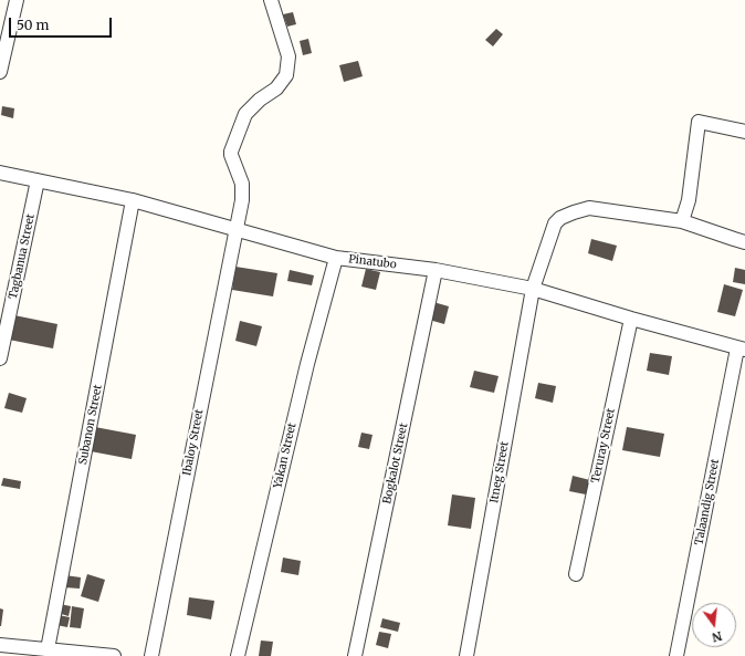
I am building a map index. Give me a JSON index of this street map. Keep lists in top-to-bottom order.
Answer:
{
  "streets": {
    "street": [
      "Tagbanua Street",
      "Pinatubo",
      "Subanon Street",
      "Ibaloy Street",
      "Teruray Street",
      "Yakan Street",
      "Bogkalot Street",
      "Itneg Street",
      "Talaandig Street"
    ]
  },
  "crossings": [
    ["Tagbanua Street", "Pinatubo"],
    ["Pinatubo", "Subanon Street"],
    ["Pinatubo", "Ibaloy Street"],
    ["Pinatubo", "Teruray Street"],
    ["Pinatubo", "Yakan Street"],
    ["Pinatubo", "Bogkalot Street"],
    ["Pinatubo", "Itneg Street"],
    ["Pinatubo", "Talaandig Street"]
  ],
  "scale_bar": "50 m",
  "north": "bottom"
}
